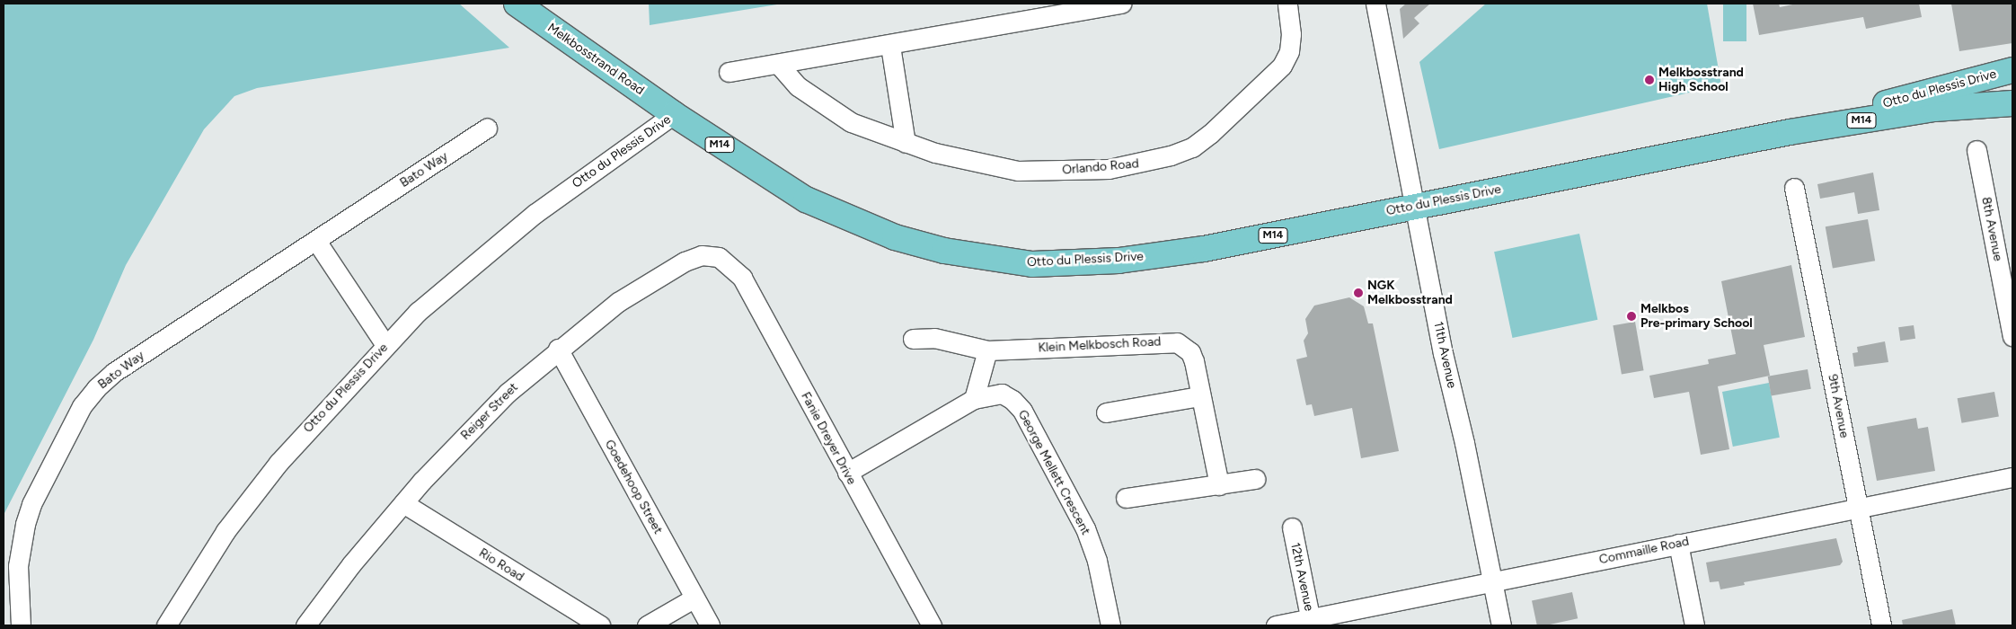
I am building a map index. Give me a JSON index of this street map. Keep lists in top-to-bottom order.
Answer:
{
  "streets": {
    "main road": ["Melkbosstrand Road", "Otto du Plessis Drive", "M14"],
    "street": [
      "Orlando Road",
      "Bato Way",
      "8th Avenue",
      "Klein Melkbosch Road",
      "11th Avenue",
      "9th Avenue",
      "Reiger Street",
      "Fanie Dreyer Drive",
      "George Mellett Crescent",
      "Goedehoop Street",
      "Commaille Road",
      "Rio Road",
      "12th Avenue"
    ]
  },
  "crossings": [
    ["Melkbosstrand Road", "Otto du Plessis Drive"],
    ["Otto du Plessis Drive", "11th Avenue"],
    ["11th Avenue", "Commaille Road"],
    ["9th Avenue", "Commaille Road"],
    ["Reiger Street", "Fanie Dreyer Drive"],
    ["Reiger Street", "Goedehoop Street"],
    ["Reiger Street", "Rio Road"],
    ["Fanie Dreyer Drive", "George Mellett Crescent"],
    ["Commaille Road", "12th Avenue"]
  ],
  "places": ["Melkbosstrand High School", "NGK Melkbosstrand", "Melkbos Pre-primary School"]
}
